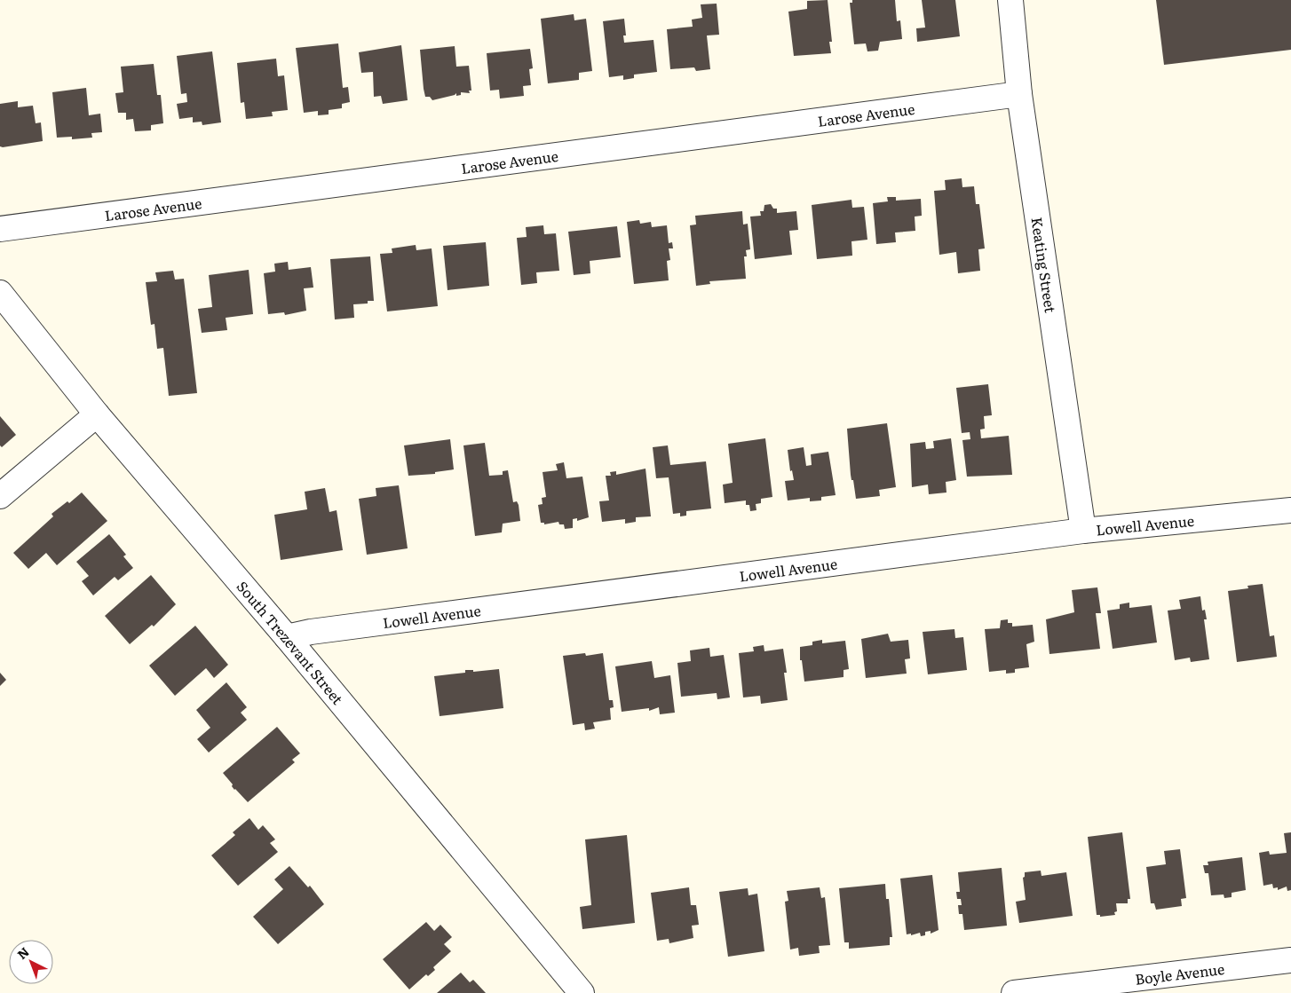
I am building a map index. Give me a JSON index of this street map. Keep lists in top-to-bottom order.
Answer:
{
  "streets": {
    "street": [
      "Larose Avenue",
      "Keating Street",
      "Lowell Avenue",
      "South Trezevant Street",
      "Boyle Avenue"
    ]
  },
  "crossings": [
    ["Larose Avenue", "Keating Street"],
    ["Keating Street", "Lowell Avenue"],
    ["Lowell Avenue", "South Trezevant Street"]
  ],
  "north": "top left"
}
